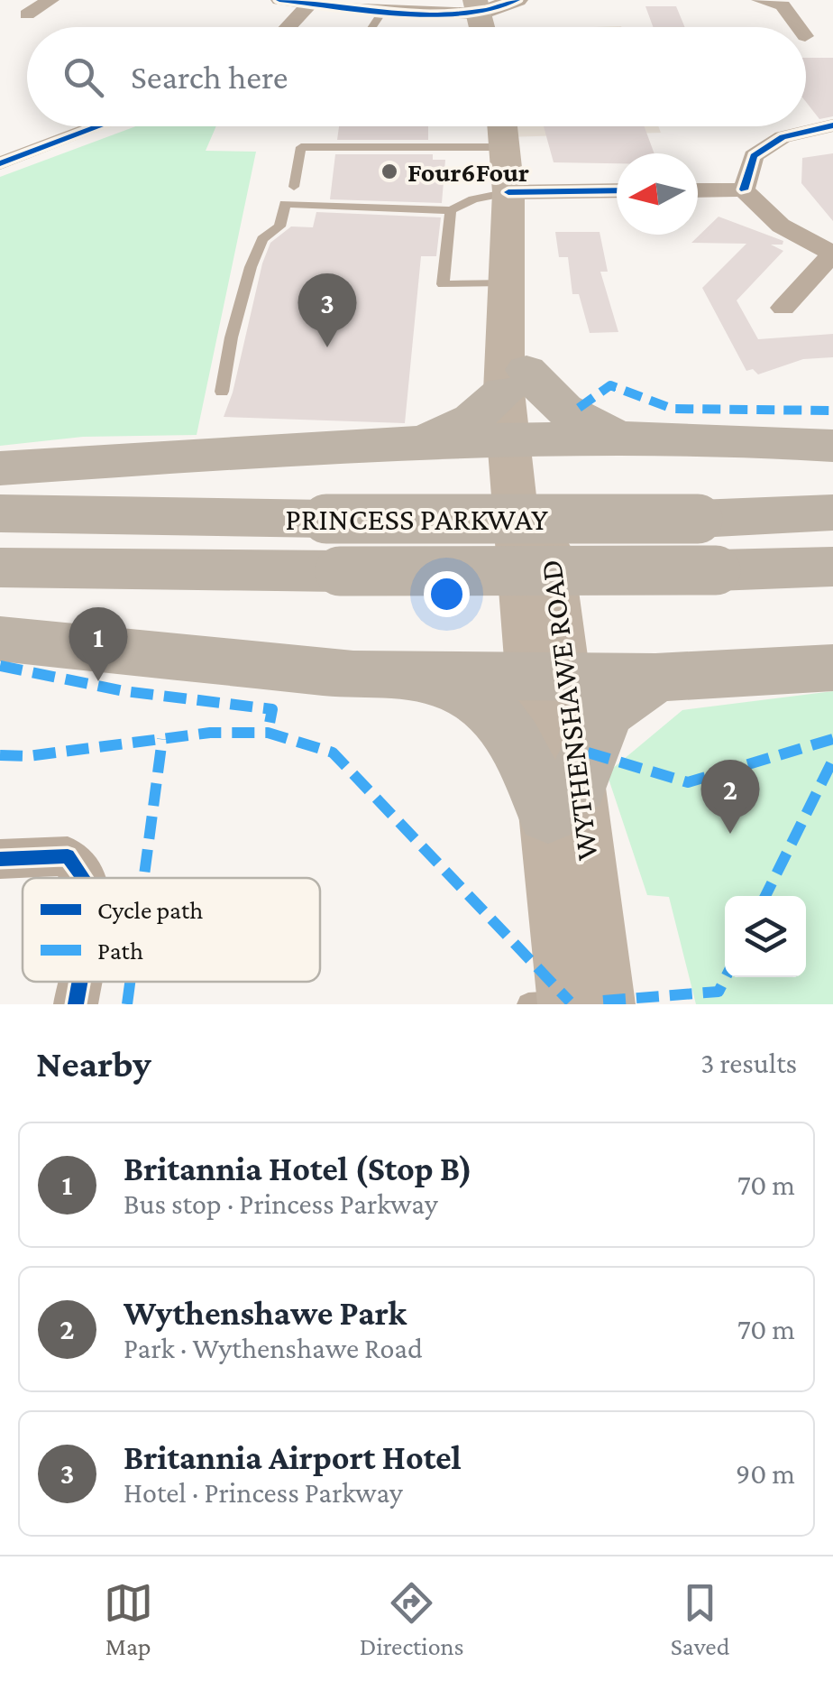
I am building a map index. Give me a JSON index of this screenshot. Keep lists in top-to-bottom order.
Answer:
{
  "streets": {
    "highway": ["PRINCESS PARKWAY"],
    "main road": ["WYTHENSHAWE ROAD"]
  },
  "places": ["Four6Four"],
  "legend": ["Cycle path", "Path"],
  "north": "left",
  "page": {
    "search": "Search here",
    "pins": ["3", "1", "2"],
    "heading": ["Nearby", "3 results"],
    "list": [
      {
        "mark": "1",
        "name": "Britannia Hotel (Stop B)",
        "note": "Bus stop · Princess Parkway",
        "value": "70 m"
      },
      {
        "mark": "2",
        "name": "Wythenshawe Park",
        "note": "Park · Wythenshawe Road",
        "value": "70 m"
      },
      {
        "mark": "3",
        "name": "Britannia Airport Hotel",
        "note": "Hotel · Princess Parkway",
        "value": "90 m"
      }
    ],
    "nav": ["Map", "Directions", "Saved"]
  }
}
